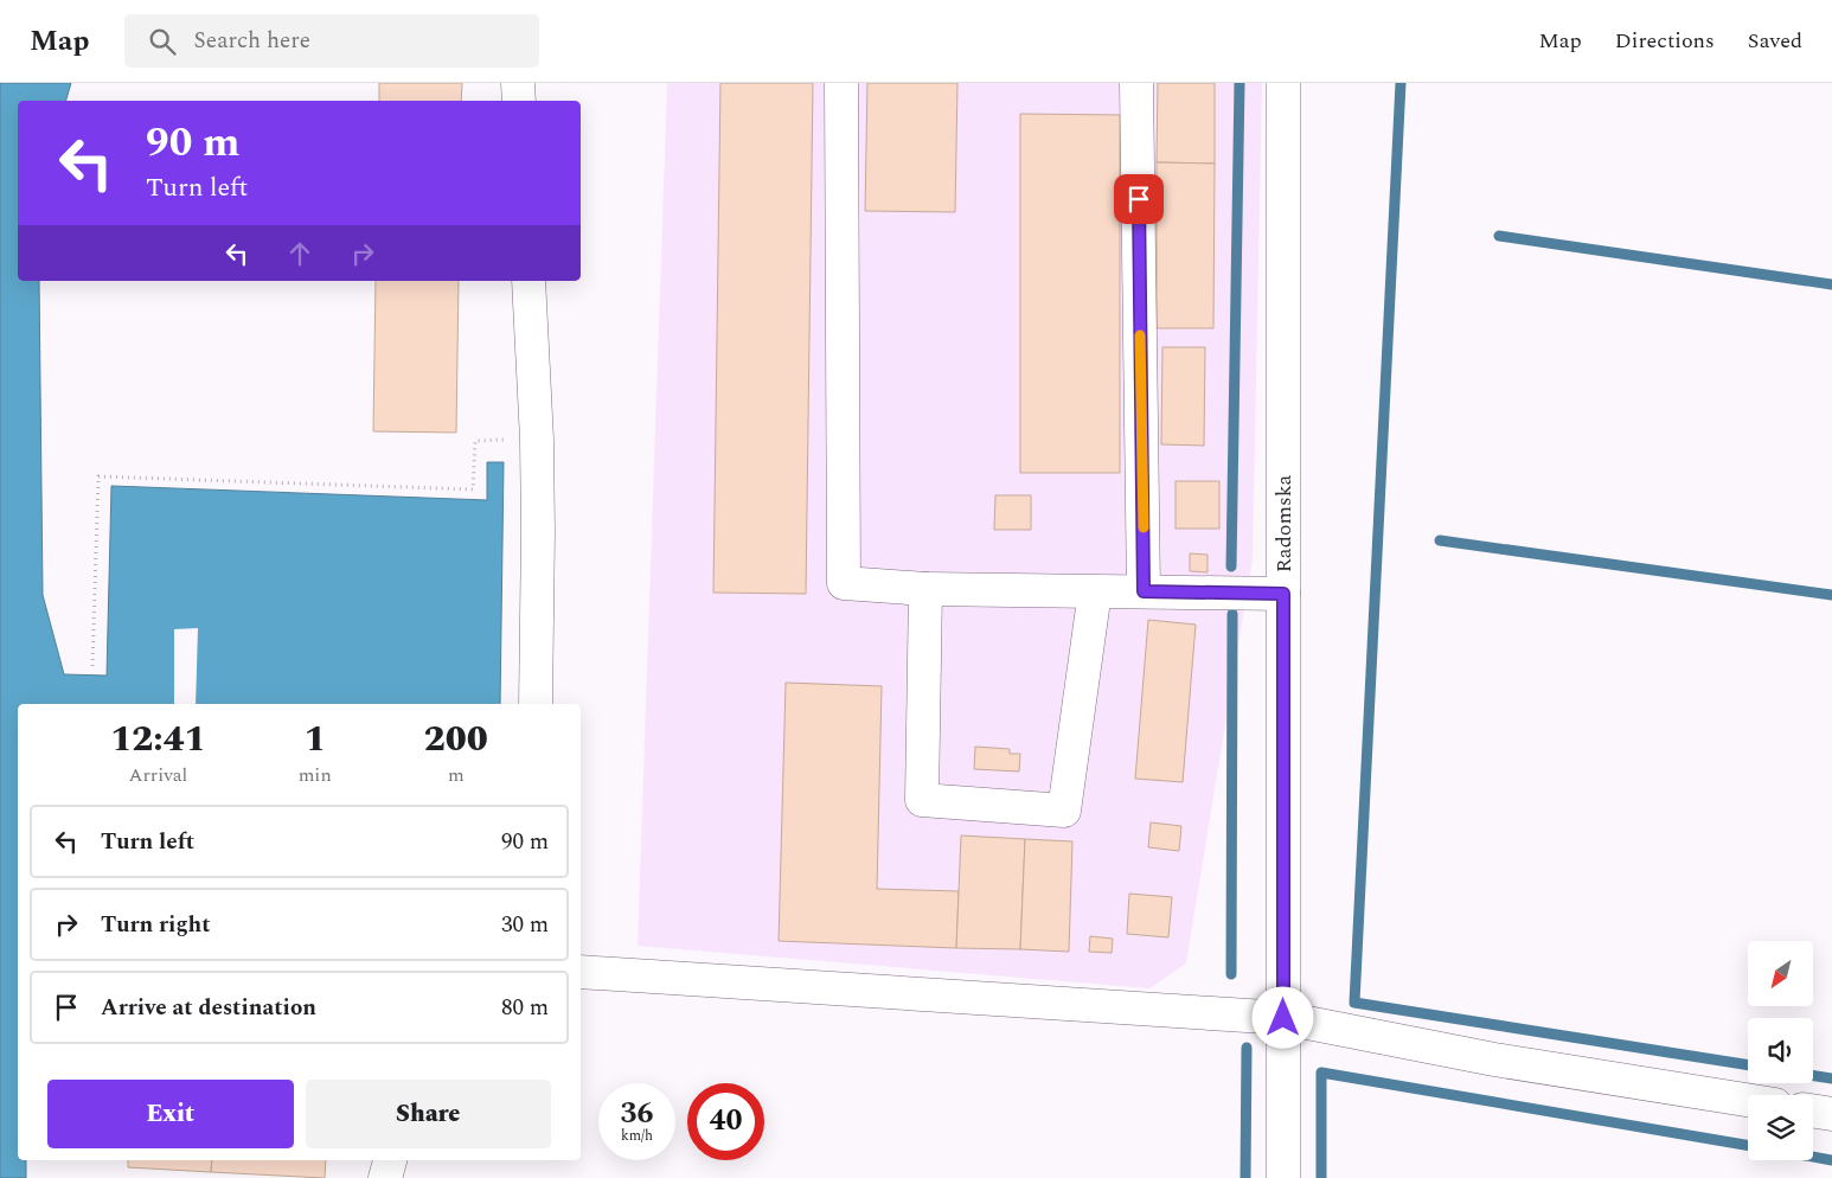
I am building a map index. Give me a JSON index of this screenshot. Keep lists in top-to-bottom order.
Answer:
{
  "streets": {
    "street": ["Radomska"]
  },
  "north": "bottom left",
  "page": {
    "header": "Map",
    "search": "Search here",
    "nav": ["Map", "Directions", "Saved"],
    "turn": ["90 m", "Turn left"],
    "eta": [
      "12:41",
      "Arrival",
      "1",
      "min",
      "200",
      "m"
    ],
    "list": [
      {
        "name": "Turn left",
        "value": "90 m"
      },
      {
        "name": "Turn right",
        "value": "30 m"
      },
      {
        "name": "Arrive at destination",
        "value": "80 m"
      }
    ],
    "buttons": ["Exit", "Share"],
    "speed": "36 km/h",
    "limit": "40"
  }
}
